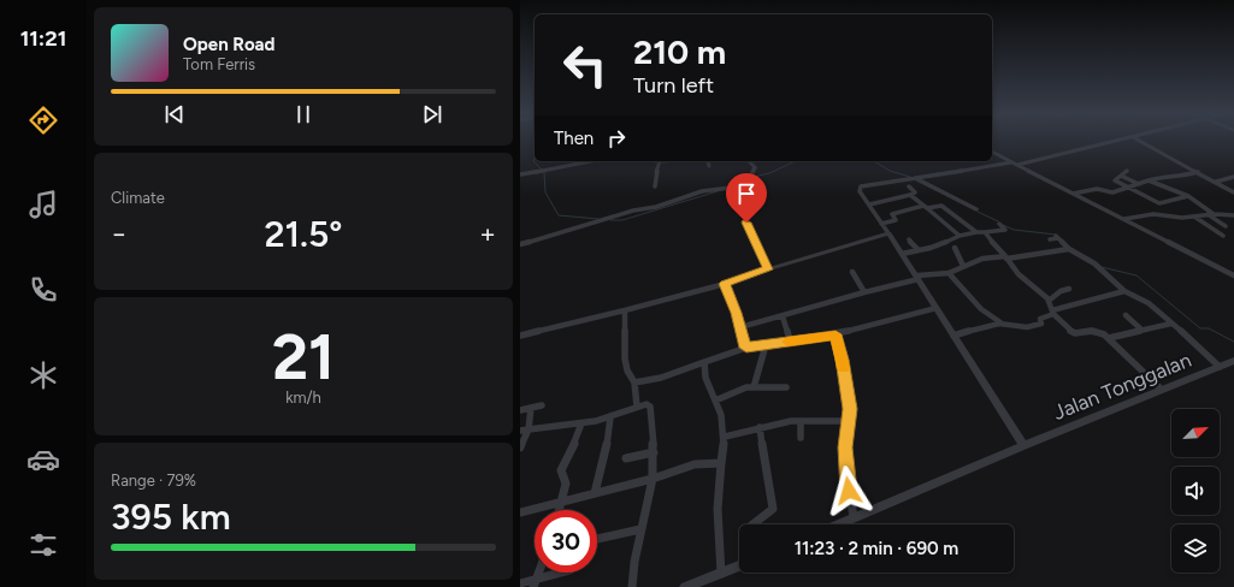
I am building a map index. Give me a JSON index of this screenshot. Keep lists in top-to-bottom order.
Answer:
{
  "streets": {
    "street": ["Jalan Tonggalan"]
  },
  "north": "top right",
  "page": {
    "tabs": "11:21",
    "turn": ["210 m", "Turn left"],
    "song": ["Open Road", "Tom Ferris"],
    "then": "Then",
    "tile": [
      "Climate",
      ["21", "km/h"],
      ["Range · 79%", "395 km"]
    ],
    "heat": ["−", "21.5°", "+"],
    "limit": "30",
    "trip": "11:23 · 2 min · 690 m"
  }
}
